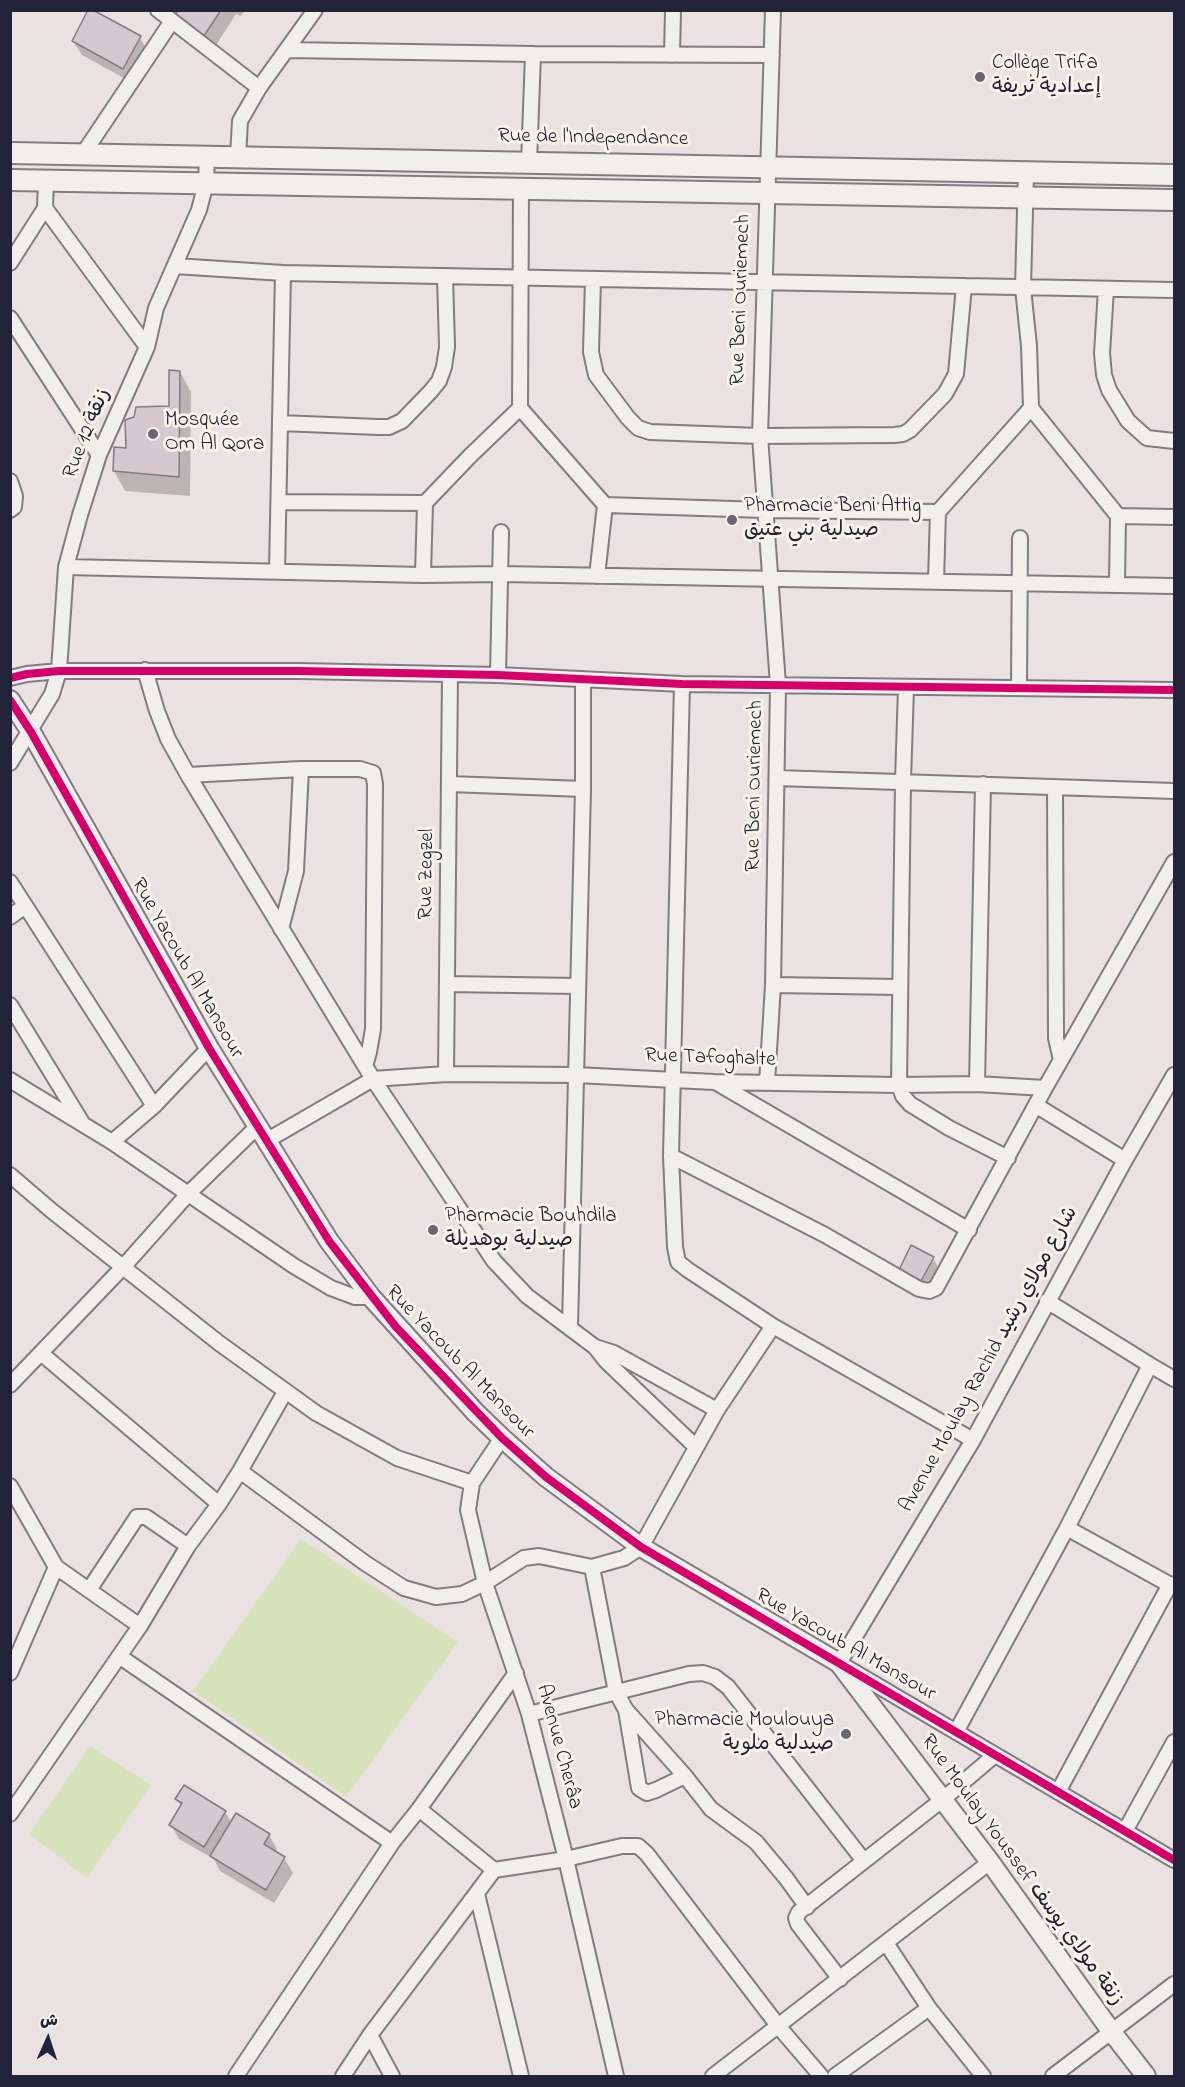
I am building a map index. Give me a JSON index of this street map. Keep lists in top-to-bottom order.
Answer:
{
  "streets": {
    "main road": ["Rue de l'Independance"],
    "street": [
      "Rue Beni Ouriemech",
      "Rue 12 زنقة",
      "Rue Zegzel",
      "Rue Yacoub Al Mansour",
      "Rue Tafoghalte",
      "Avenue Moulay Rachid شارع مولاي رشيد",
      "Avenue Cherâa",
      "Rue Moulay Youssef زنقة مولاي يوسف"
    ]
  },
  "crossings": [
    ["Rue de l'Independance", "Rue Beni Ouriemech"],
    ["Rue de l'Independance", "Rue 12 زنقة"],
    ["Rue Beni Ouriemech", "Rue Tafoghalte"],
    ["Rue 12 زنقة", "Rue Yacoub Al Mansour"],
    ["Rue Zegzel", "Rue Tafoghalte"],
    ["Rue Yacoub Al Mansour", "Avenue Moulay Rachid شارع مولاي رشيد"],
    ["Rue Yacoub Al Mansour", "Avenue Cherâa"],
    ["Rue Yacoub Al Mansour", "Rue Moulay Youssef زنقة مولاي يوسف"],
    ["Avenue Moulay Rachid شارع مولاي رشيد", "Rue Moulay Youssef زنقة مولاي يوسف"]
  ],
  "places": [
    "Collège Trifa إعدادية تريفة",
    "Mosquée Om Al Qora",
    "Pharmacie Beni Attig صيدلية بني عتيق",
    "Pharmacie Bouhdila صيدلية بوهديلة",
    "Pharmacie Moulouya صيدلية ملوية"
  ],
  "north": "top"
}
